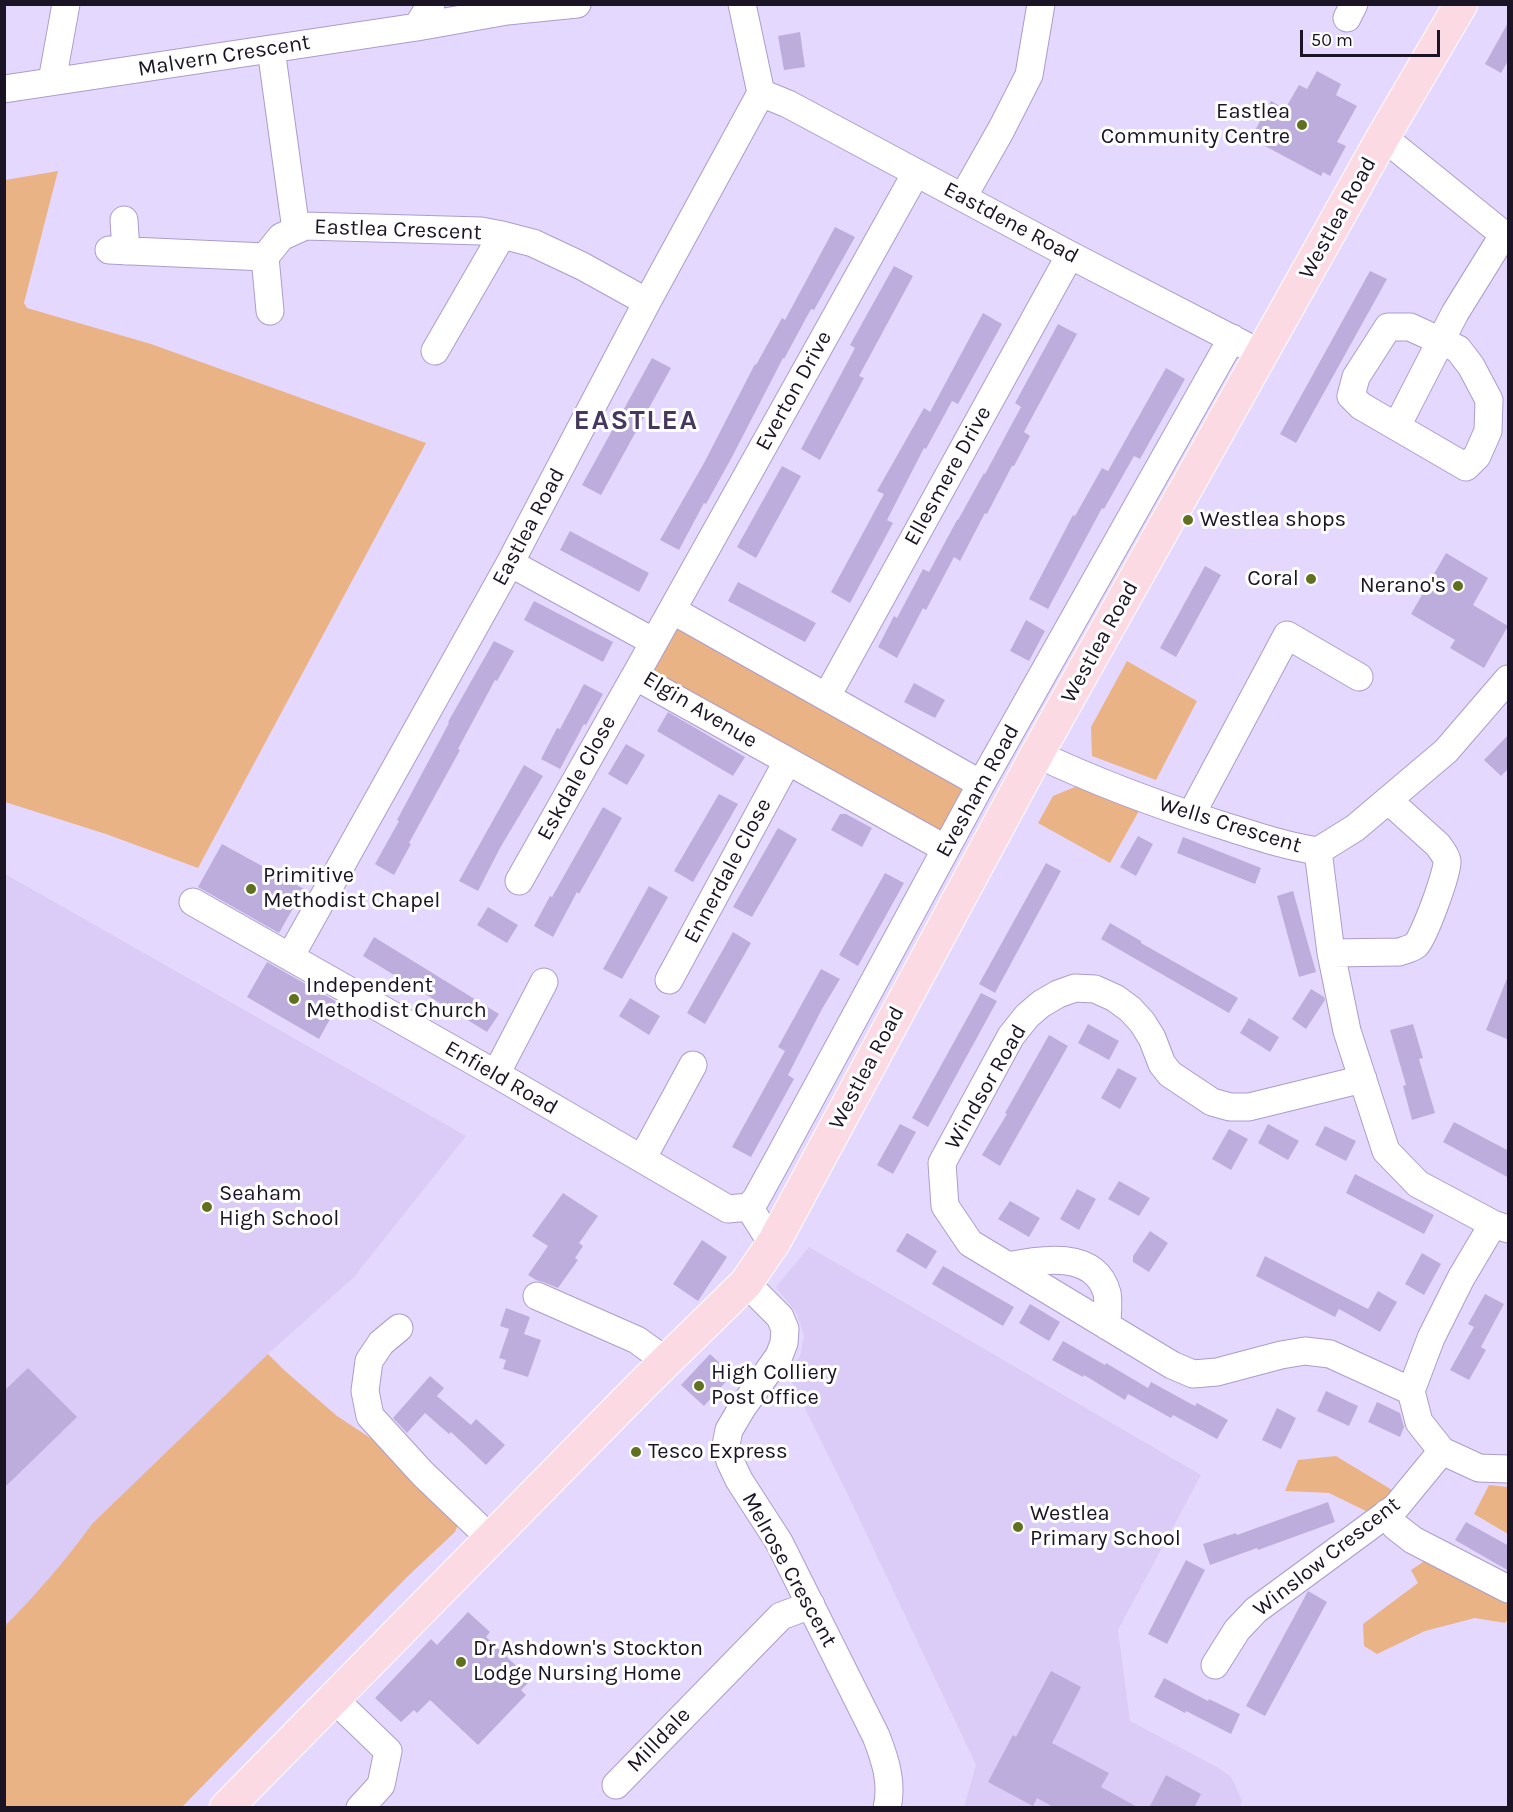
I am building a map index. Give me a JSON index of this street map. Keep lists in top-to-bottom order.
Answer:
{
  "streets": {
    "main road": ["Westlea Road"],
    "street": [
      "Malvern Crescent",
      "Eastdene Road",
      "Eastlea Crescent",
      "Everton Drive",
      "Ellesmere Drive",
      "Eastlea Road",
      "Elgin Avenue",
      "Eskdale Close",
      "Evesham Road",
      "Wells Crescent",
      "Ennerdale Close",
      "Enfield Road",
      "Windsor Road",
      "Winslow Crescent",
      "Melrose Crescent",
      "Milldale"
    ]
  },
  "crossings": [
    ["Westlea Road", "Eastdene Road"],
    ["Westlea Road", "Wells Crescent"],
    ["Westlea Road", "Melrose Crescent"],
    ["Eastdene Road", "Everton Drive"],
    ["Eastdene Road", "Ellesmere Drive"],
    ["Eastdene Road", "Eastlea Road"],
    ["Eastdene Road", "Evesham Road"],
    ["Eastlea Crescent", "Eastlea Road"],
    ["Everton Drive", "Elgin Avenue"],
    ["Eastlea Road", "Enfield Road"],
    ["Elgin Avenue", "Eskdale Close"],
    ["Elgin Avenue", "Evesham Road"],
    ["Elgin Avenue", "Ennerdale Close"],
    ["Evesham Road", "Enfield Road"],
    ["Melrose Crescent", "Milldale"]
  ],
  "districts": ["EASTLEA"],
  "places": [
    "Eastlea Community Centre",
    "Westlea shops",
    "Coral",
    "Nerano's",
    "Primitive Methodist Chapel",
    "Independent Methodist Church",
    "Seaham High School",
    "High Colliery Post Office",
    "Tesco Express",
    "Westlea Primary School",
    "Dr Ashdown's Stockton Lodge Nursing Home"
  ],
  "scale_bar": "50 m"
}
